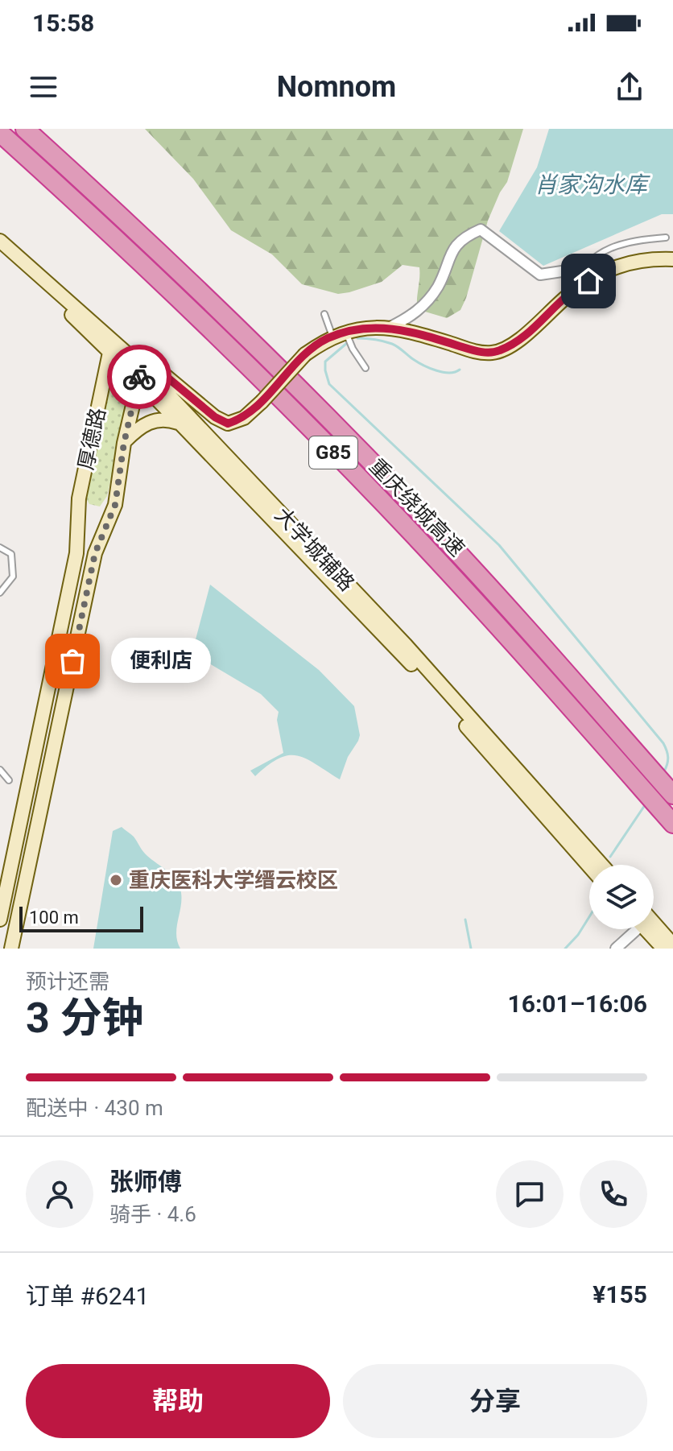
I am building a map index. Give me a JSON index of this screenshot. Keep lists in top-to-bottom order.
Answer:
{
  "streets": {
    "highway": ["G85", "重庆绕城高速"],
    "street": ["厚德路", "大学城辅路"]
  },
  "crossings": [
    ["厚德路", "大学城辅路"]
  ],
  "water": ["肖家沟水库"],
  "places": ["便利店", "重庆医科大学缙云校区"],
  "scale_bar": "100 m",
  "page": {
    "status": "15:58",
    "header": "Nomnom",
    "bubble": "便利店",
    "scale": "100 m",
    "heading": ["3 分钟", "预计还需", "16:01–16:06"],
    "panel": [
      "张师傅",
      "骑手 · 4.6",
      "订单 #6241",
      "¥155"
    ],
    "bar": "配送中 · 430 m",
    "buttons": ["帮助", "分享"]
  }
}
